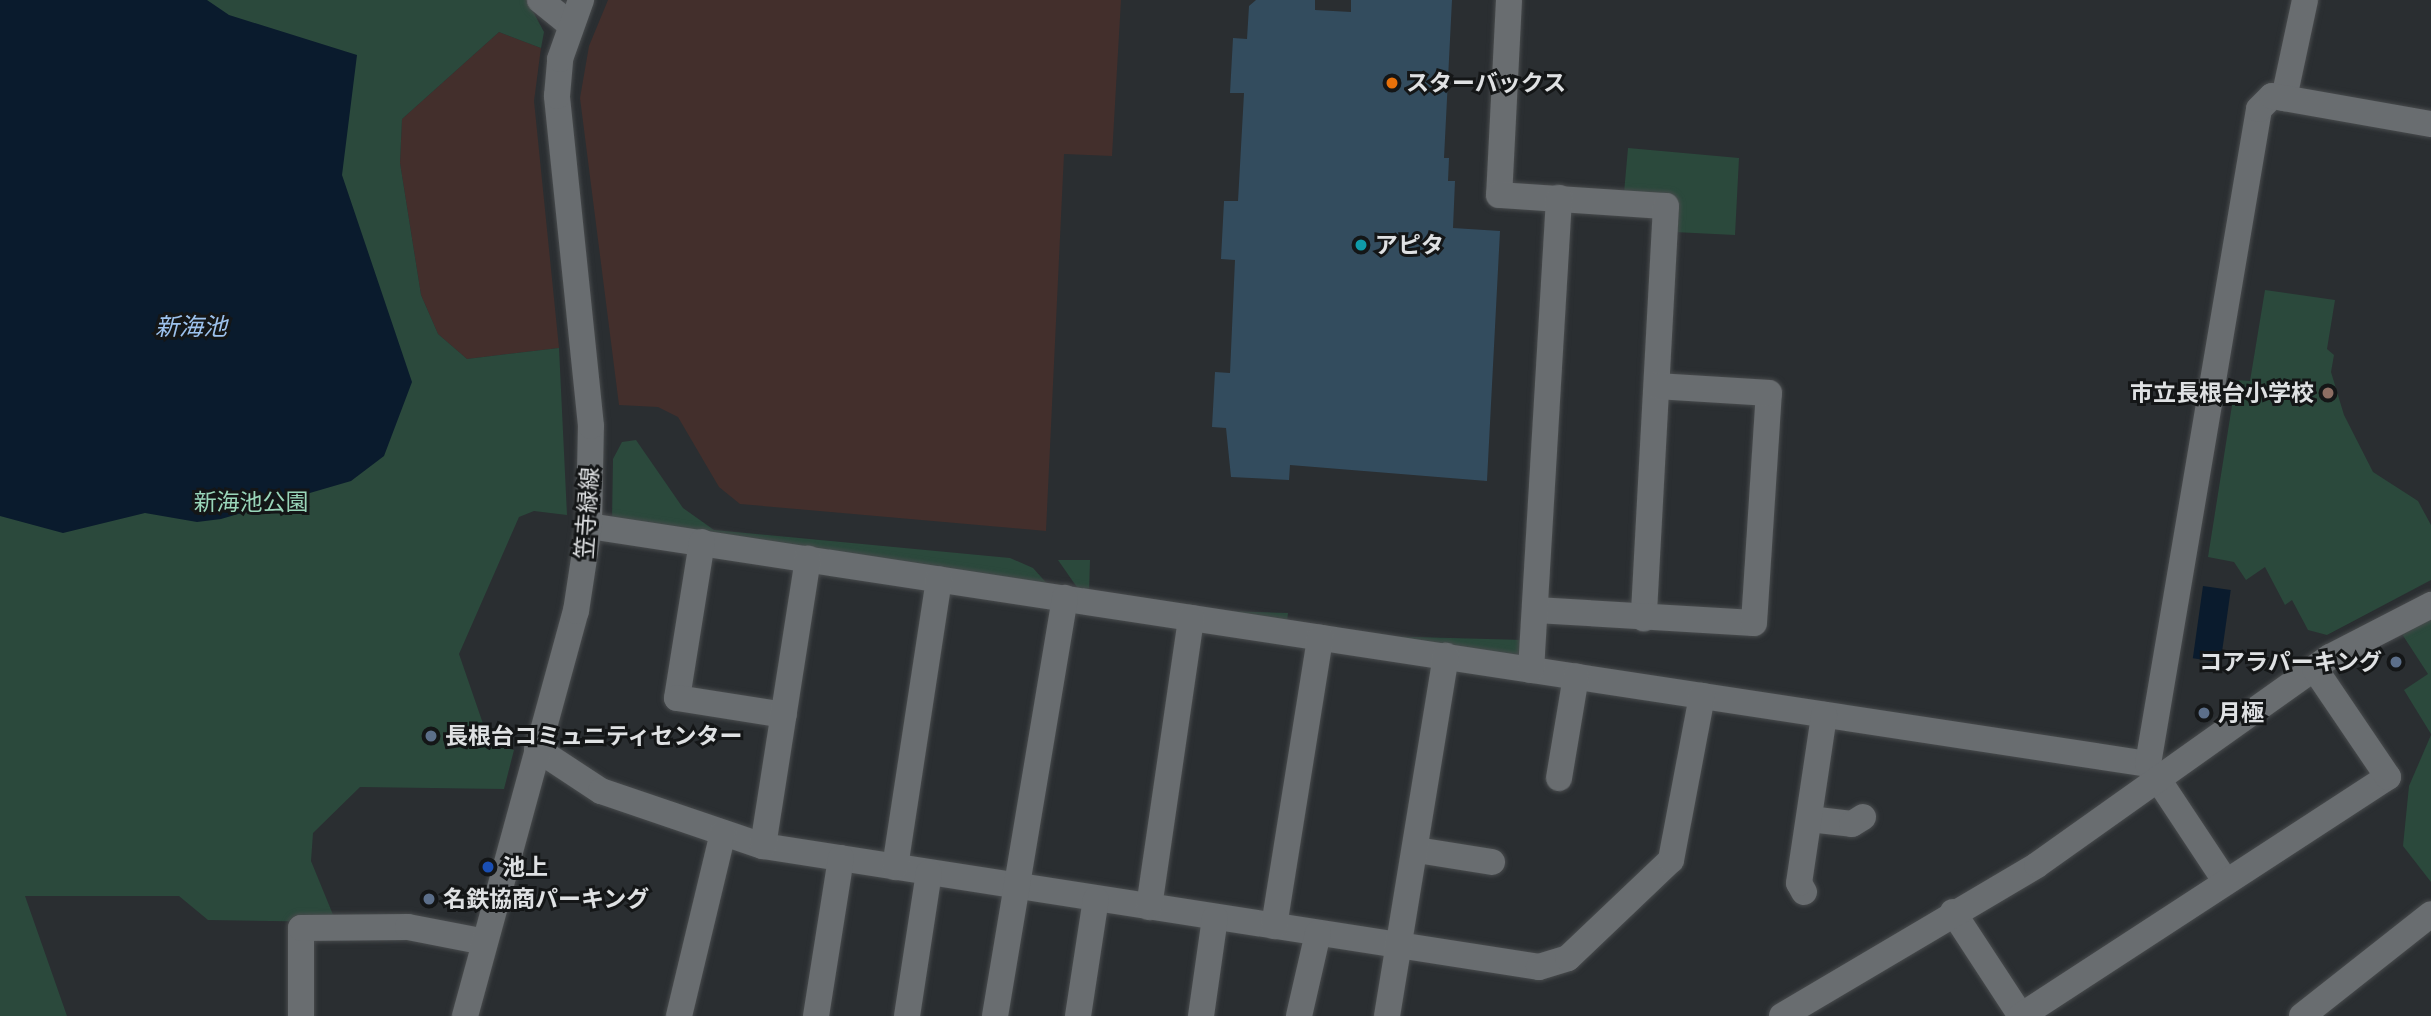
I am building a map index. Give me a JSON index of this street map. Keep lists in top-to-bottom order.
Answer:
{
  "streets": {
    "street": ["笠寺緑線"]
  },
  "water": ["新海池"],
  "parks": ["新海池公園"],
  "places": [
    "スターバックス",
    "アピタ",
    "市立長根台小学校",
    "コアラパーキング",
    "月極",
    "長根台コミュニティセンター",
    "池上",
    "名鉄協商パーキング"
  ]
}
